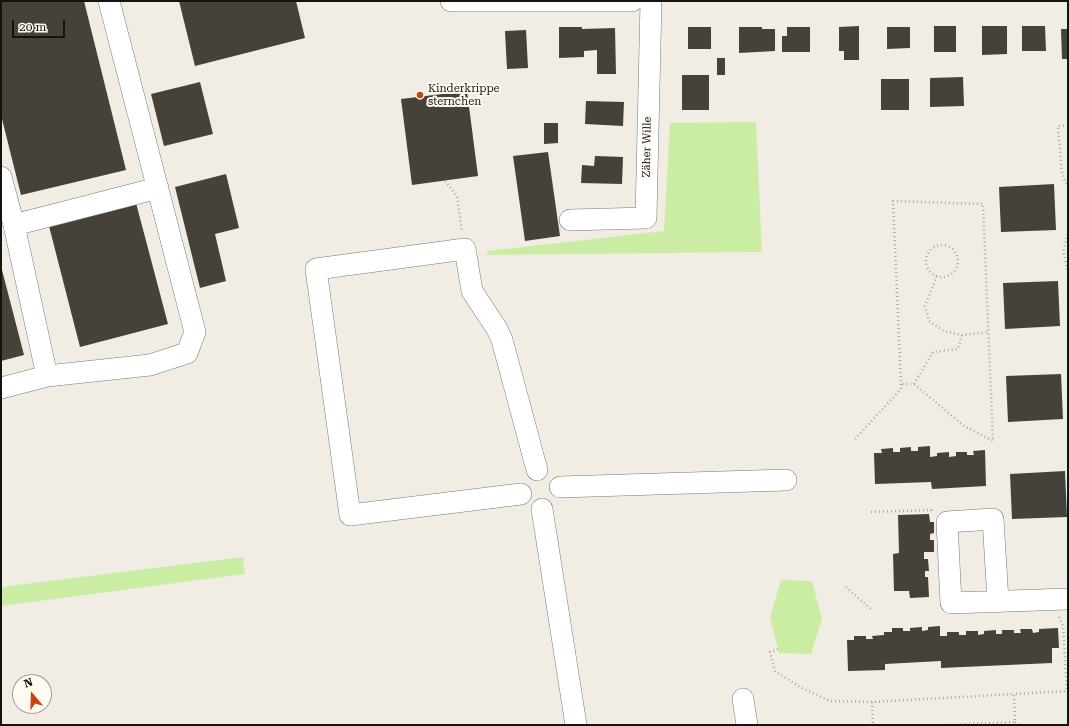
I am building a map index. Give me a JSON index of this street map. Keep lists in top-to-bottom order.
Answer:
{
  "streets": {
    "street": ["Zäher Wille"]
  },
  "places": ["Kinderkrippe sternchen"],
  "scale_bar": "20 m",
  "north": "top"
}
